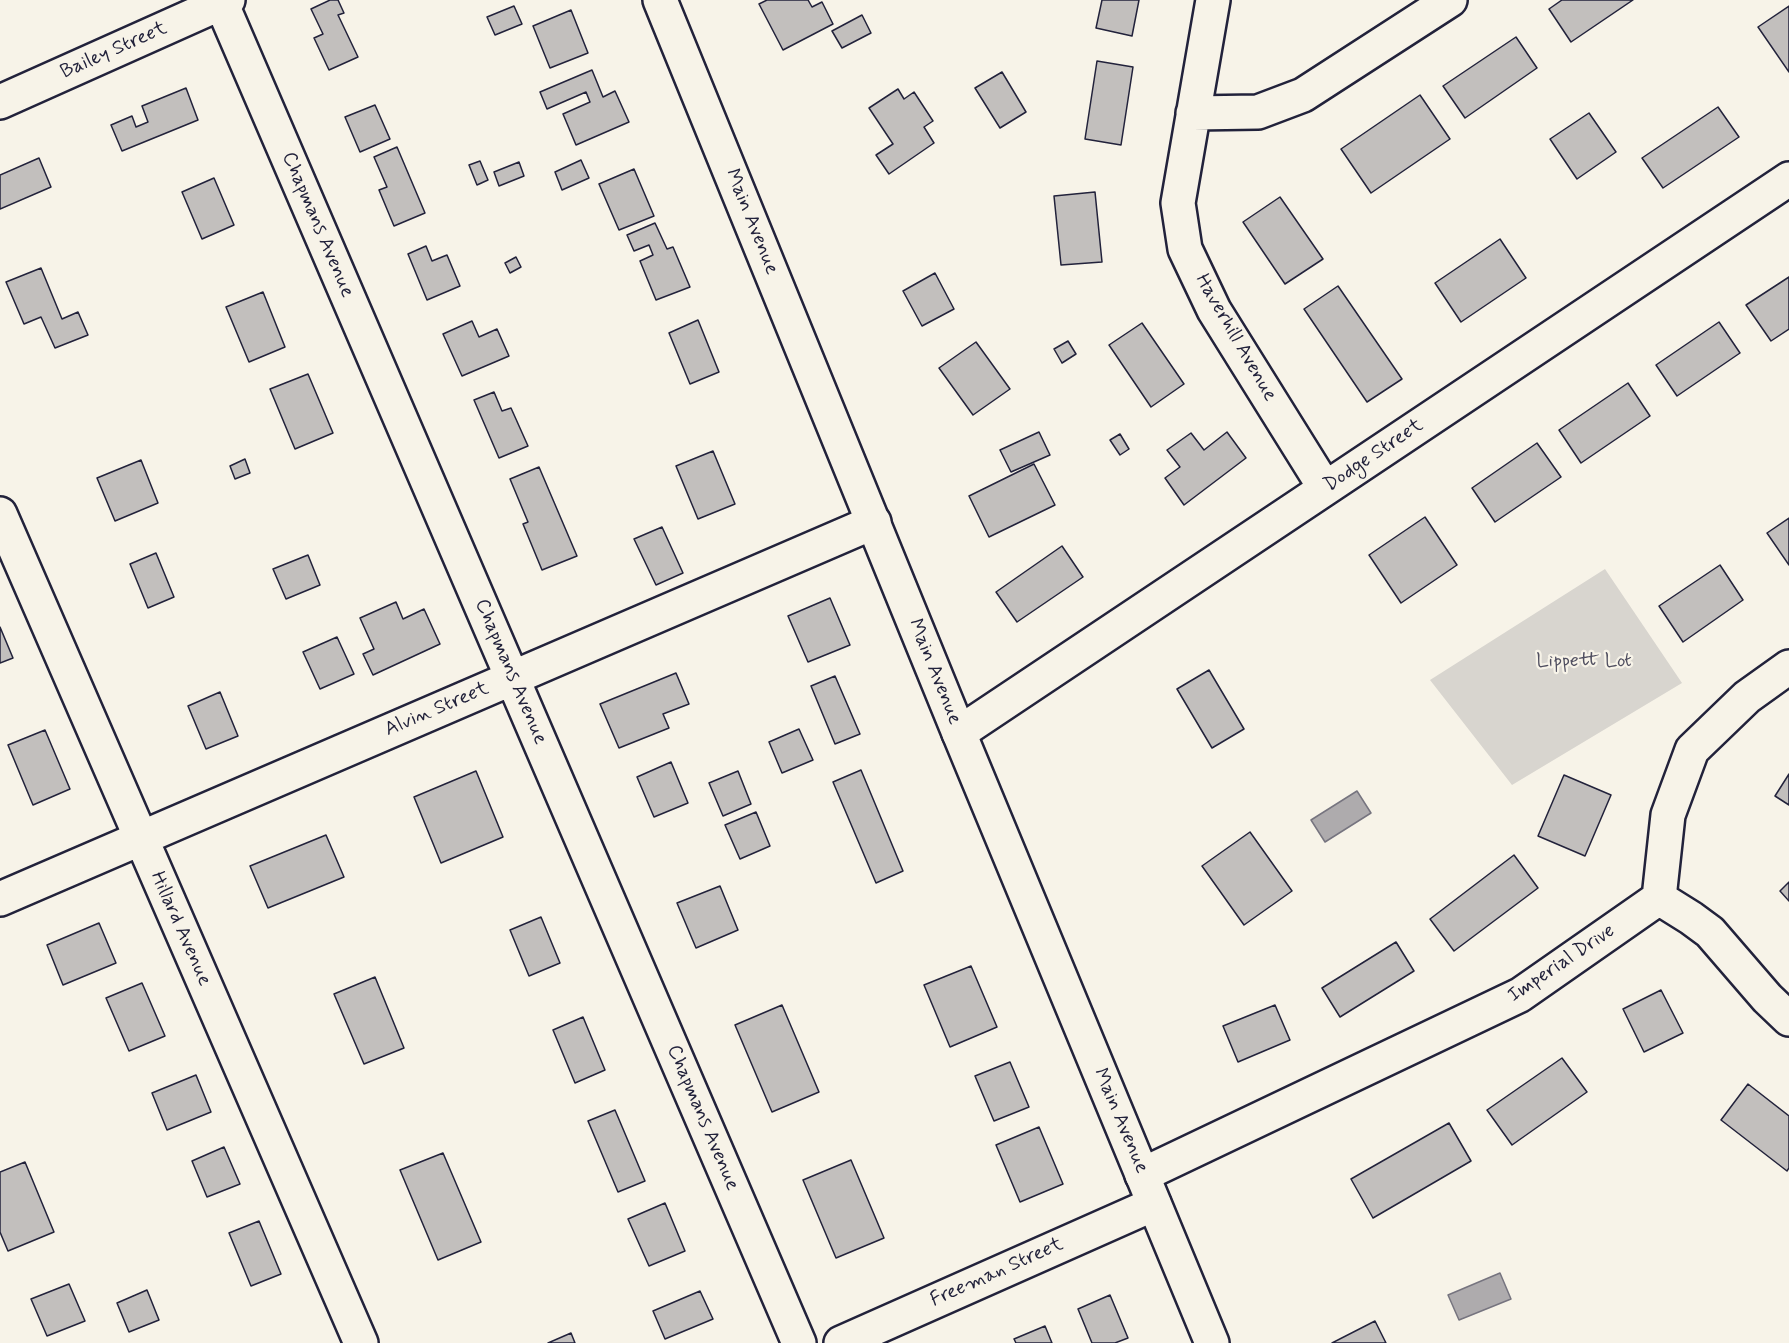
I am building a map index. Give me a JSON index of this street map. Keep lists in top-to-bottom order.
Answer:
{
  "streets": {
    "street": [
      "Bailey Street",
      "Main Avenue",
      "Chapmans Avenue",
      "Haverhill Avenue",
      "Dodge Street",
      "Alvin Street",
      "Hillard Avenue",
      "Imperial Drive",
      "Freeman Street"
    ]
  },
  "crossings": [
    ["Bailey Street", "Chapmans Avenue"],
    ["Main Avenue", "Dodge Street"],
    ["Main Avenue", "Alvin Street"],
    ["Main Avenue", "Imperial Drive"],
    ["Main Avenue", "Freeman Street"],
    ["Chapmans Avenue", "Alvin Street"],
    ["Haverhill Avenue", "Dodge Street"],
    ["Alvin Street", "Hillard Avenue"],
    ["Imperial Drive", "Freeman Street"]
  ],
  "parks": ["Lippett Lot"]
}
